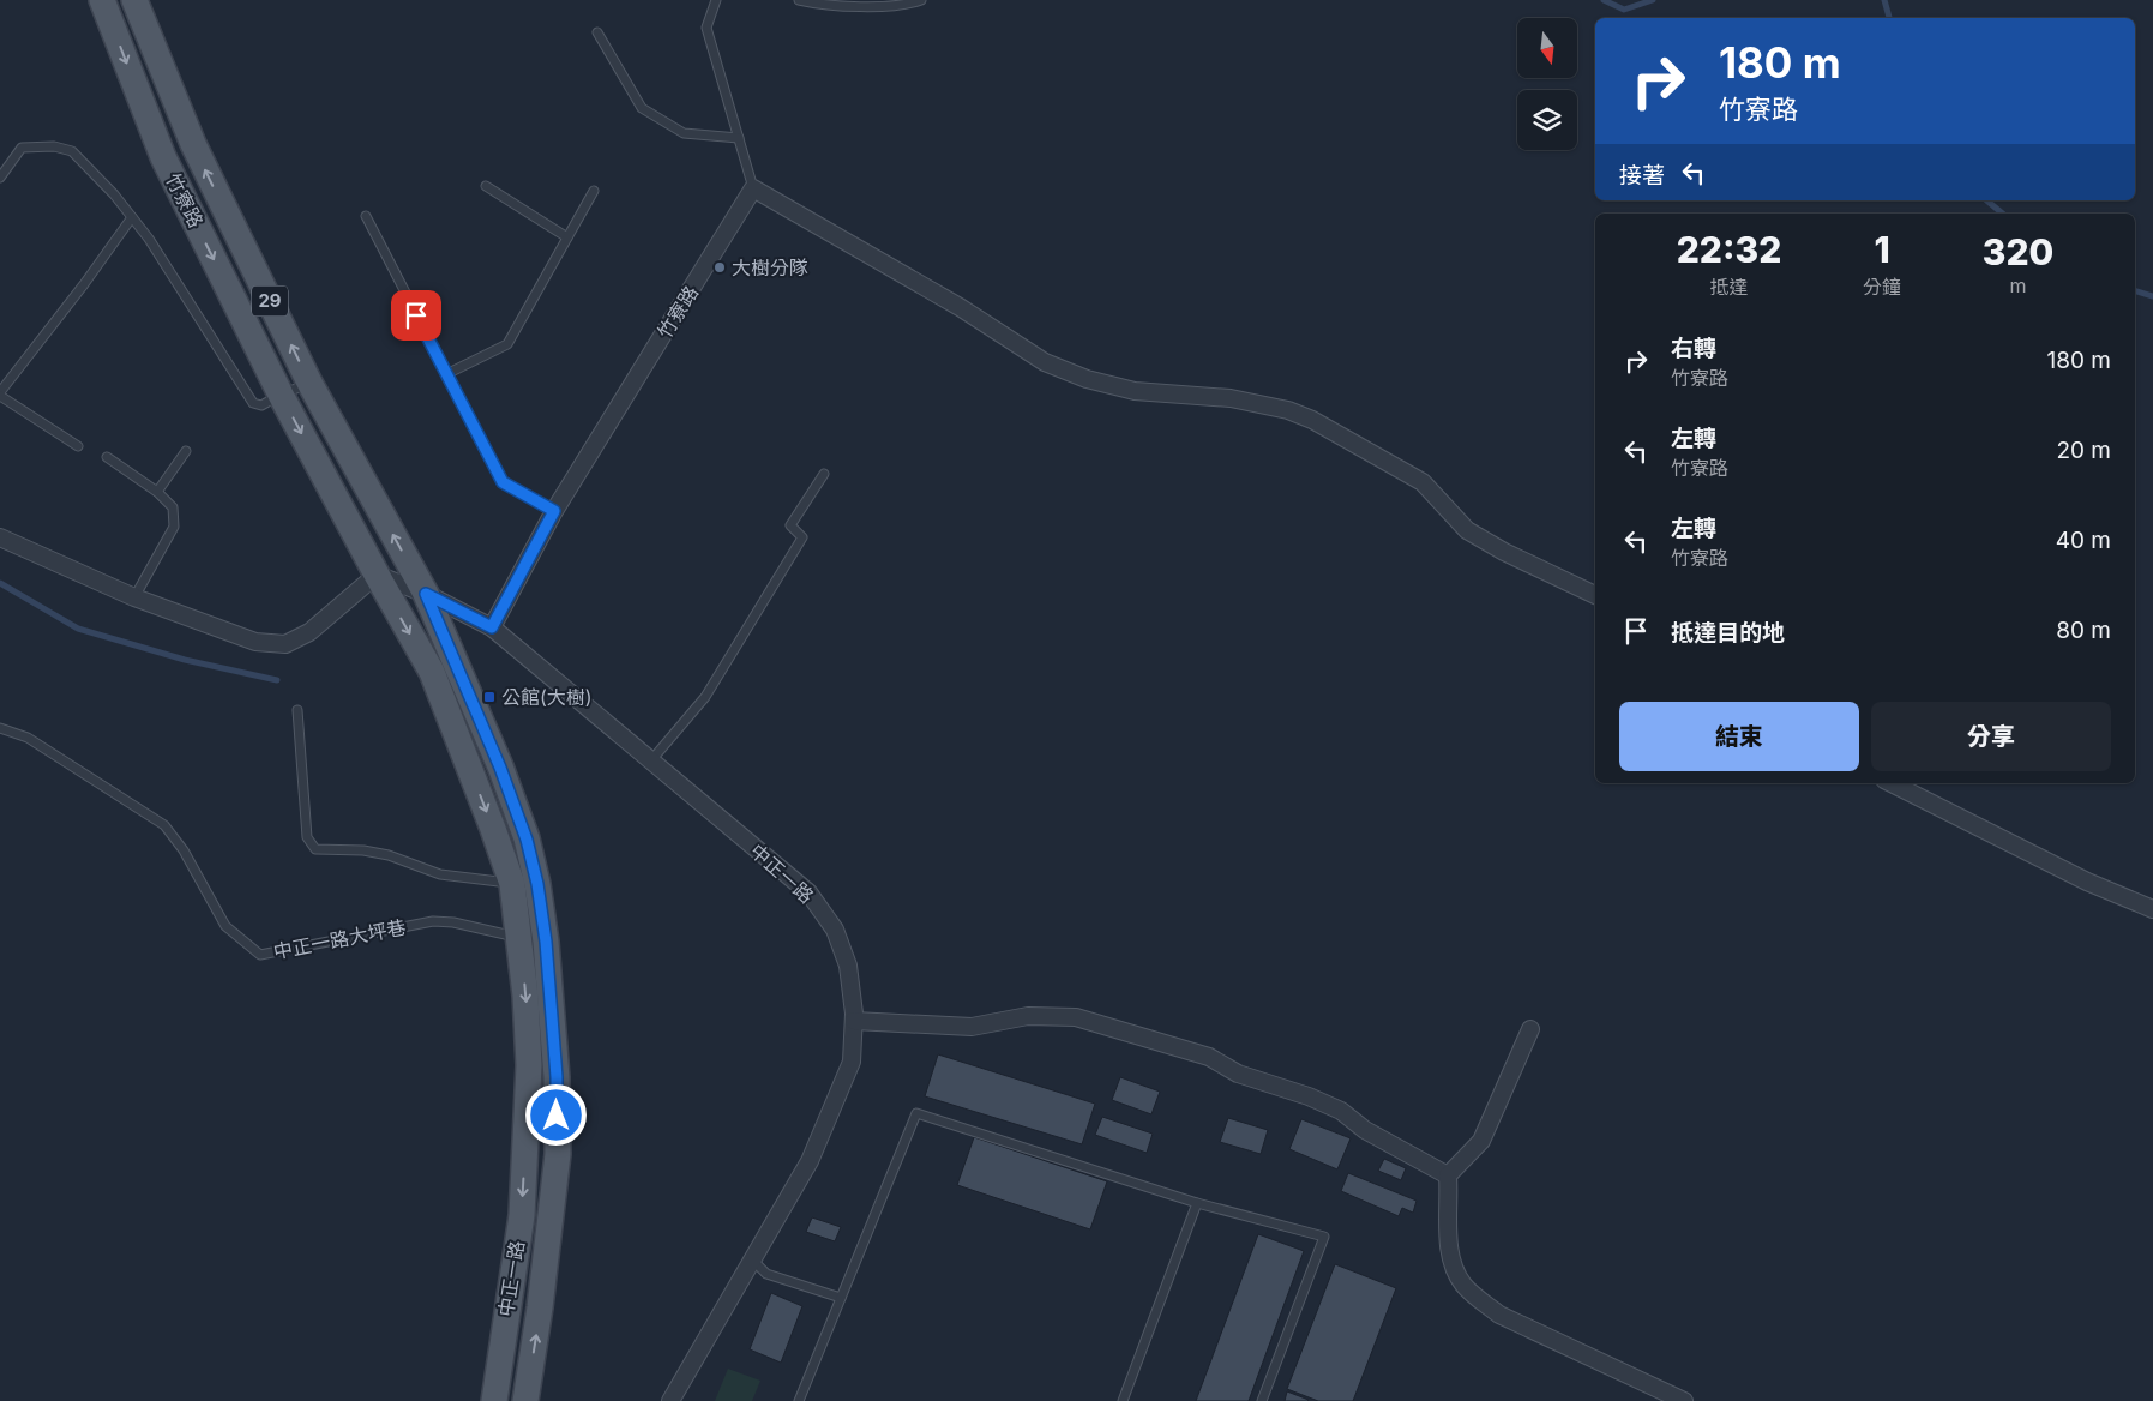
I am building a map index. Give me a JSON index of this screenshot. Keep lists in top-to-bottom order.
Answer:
{
  "streets": {
    "main road": ["竹寮路", "29", "中正一路"],
    "lane": ["中正一路大坪巷"]
  },
  "crossings": [
    ["竹寮路", "中正一路"],
    ["中正一路", "中正一路大坪巷"]
  ],
  "places": {
    "other": ["大樹分隊"],
    "transit": ["公館(大樹)"]
  },
  "north": "bottom",
  "page": {
    "turn": ["180 m", "竹寮路"],
    "then": "接著",
    "eta": [
      "22:32",
      "抵達",
      "1",
      "分鐘",
      "320",
      "m"
    ],
    "list": [
      {
        "name": "右轉",
        "note": "竹寮路",
        "value": "180 m"
      },
      {
        "name": "左轉",
        "note": "竹寮路",
        "value": "20 m"
      },
      {
        "name": "左轉",
        "note": "竹寮路",
        "value": "40 m"
      },
      {
        "name": "抵達目的地",
        "value": "80 m"
      }
    ],
    "buttons": ["結束", "分享"]
  }
}
